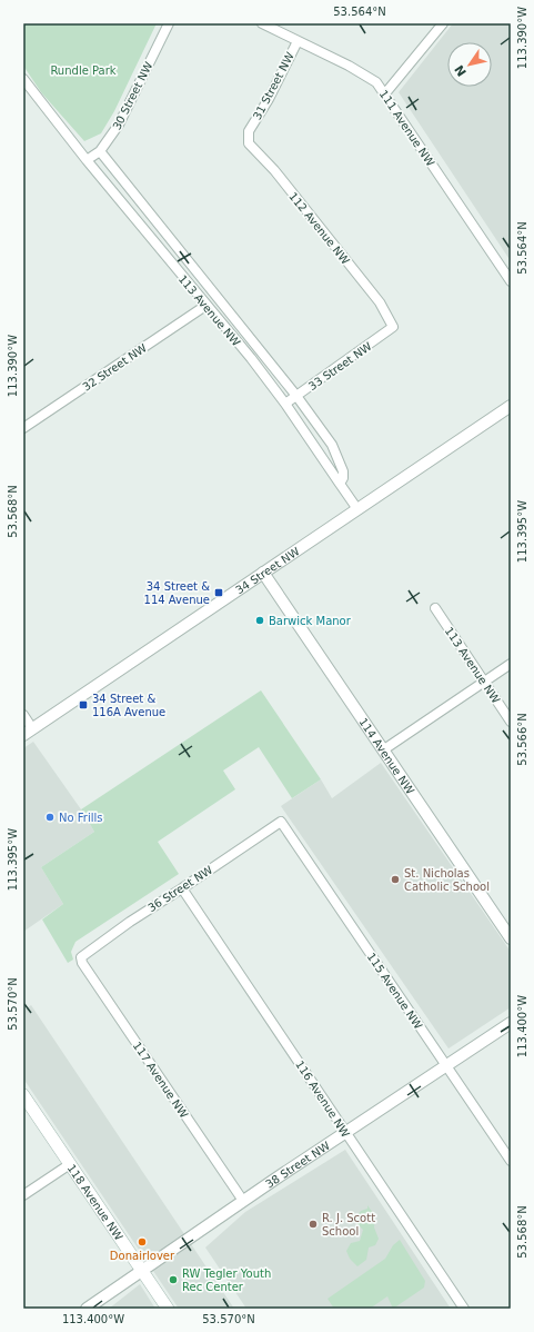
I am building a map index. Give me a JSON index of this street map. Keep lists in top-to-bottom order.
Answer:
{
  "streets": {
    "main road": ["118 Avenue NW"],
    "street": [
      "31 Street NW",
      "30 Street NW",
      "111 Avenue NW",
      "112 Avenue NW",
      "113 Avenue NW",
      "33 Street NW",
      "32 Street NW",
      "34 Street NW",
      "114 Avenue NW",
      "36 Street NW",
      "115 Avenue NW",
      "117 Avenue NW",
      "116 Avenue NW",
      "38 Street NW"
    ]
  },
  "crossings": [
    ["31 Street NW", "111 Avenue NW"],
    ["31 Street NW", "112 Avenue NW"],
    ["30 Street NW", "113 Avenue NW"],
    ["112 Avenue NW", "33 Street NW"],
    ["113 Avenue NW", "33 Street NW"],
    ["113 Avenue NW", "32 Street NW"],
    ["113 Avenue NW", "34 Street NW"],
    ["34 Street NW", "114 Avenue NW"],
    ["36 Street NW", "115 Avenue NW"],
    ["36 Street NW", "117 Avenue NW"],
    ["36 Street NW", "116 Avenue NW"],
    ["115 Avenue NW", "38 Street NW"],
    ["117 Avenue NW", "38 Street NW"],
    ["116 Avenue NW", "38 Street NW"],
    ["38 Street NW", "118 Avenue NW"]
  ],
  "parks": ["Rundle Park"],
  "places": {
    "transit": ["34 Street & 114 Avenue", "34 Street & 116A Avenue"],
    "other": [
      "Barwick Manor",
      "No Frills",
      "St. Nicholas Catholic School",
      "R. J. Scott School",
      "Donairlover",
      "RW Tegler Youth Rec Center"
    ]
  },
  "north": "bottom left",
  "coordinates": [
    "53.564°N",
    "113.390°W",
    "53.568°N",
    "113.395°W",
    "53.566°N",
    "53.570°N",
    "113.400°W"
  ]
}
